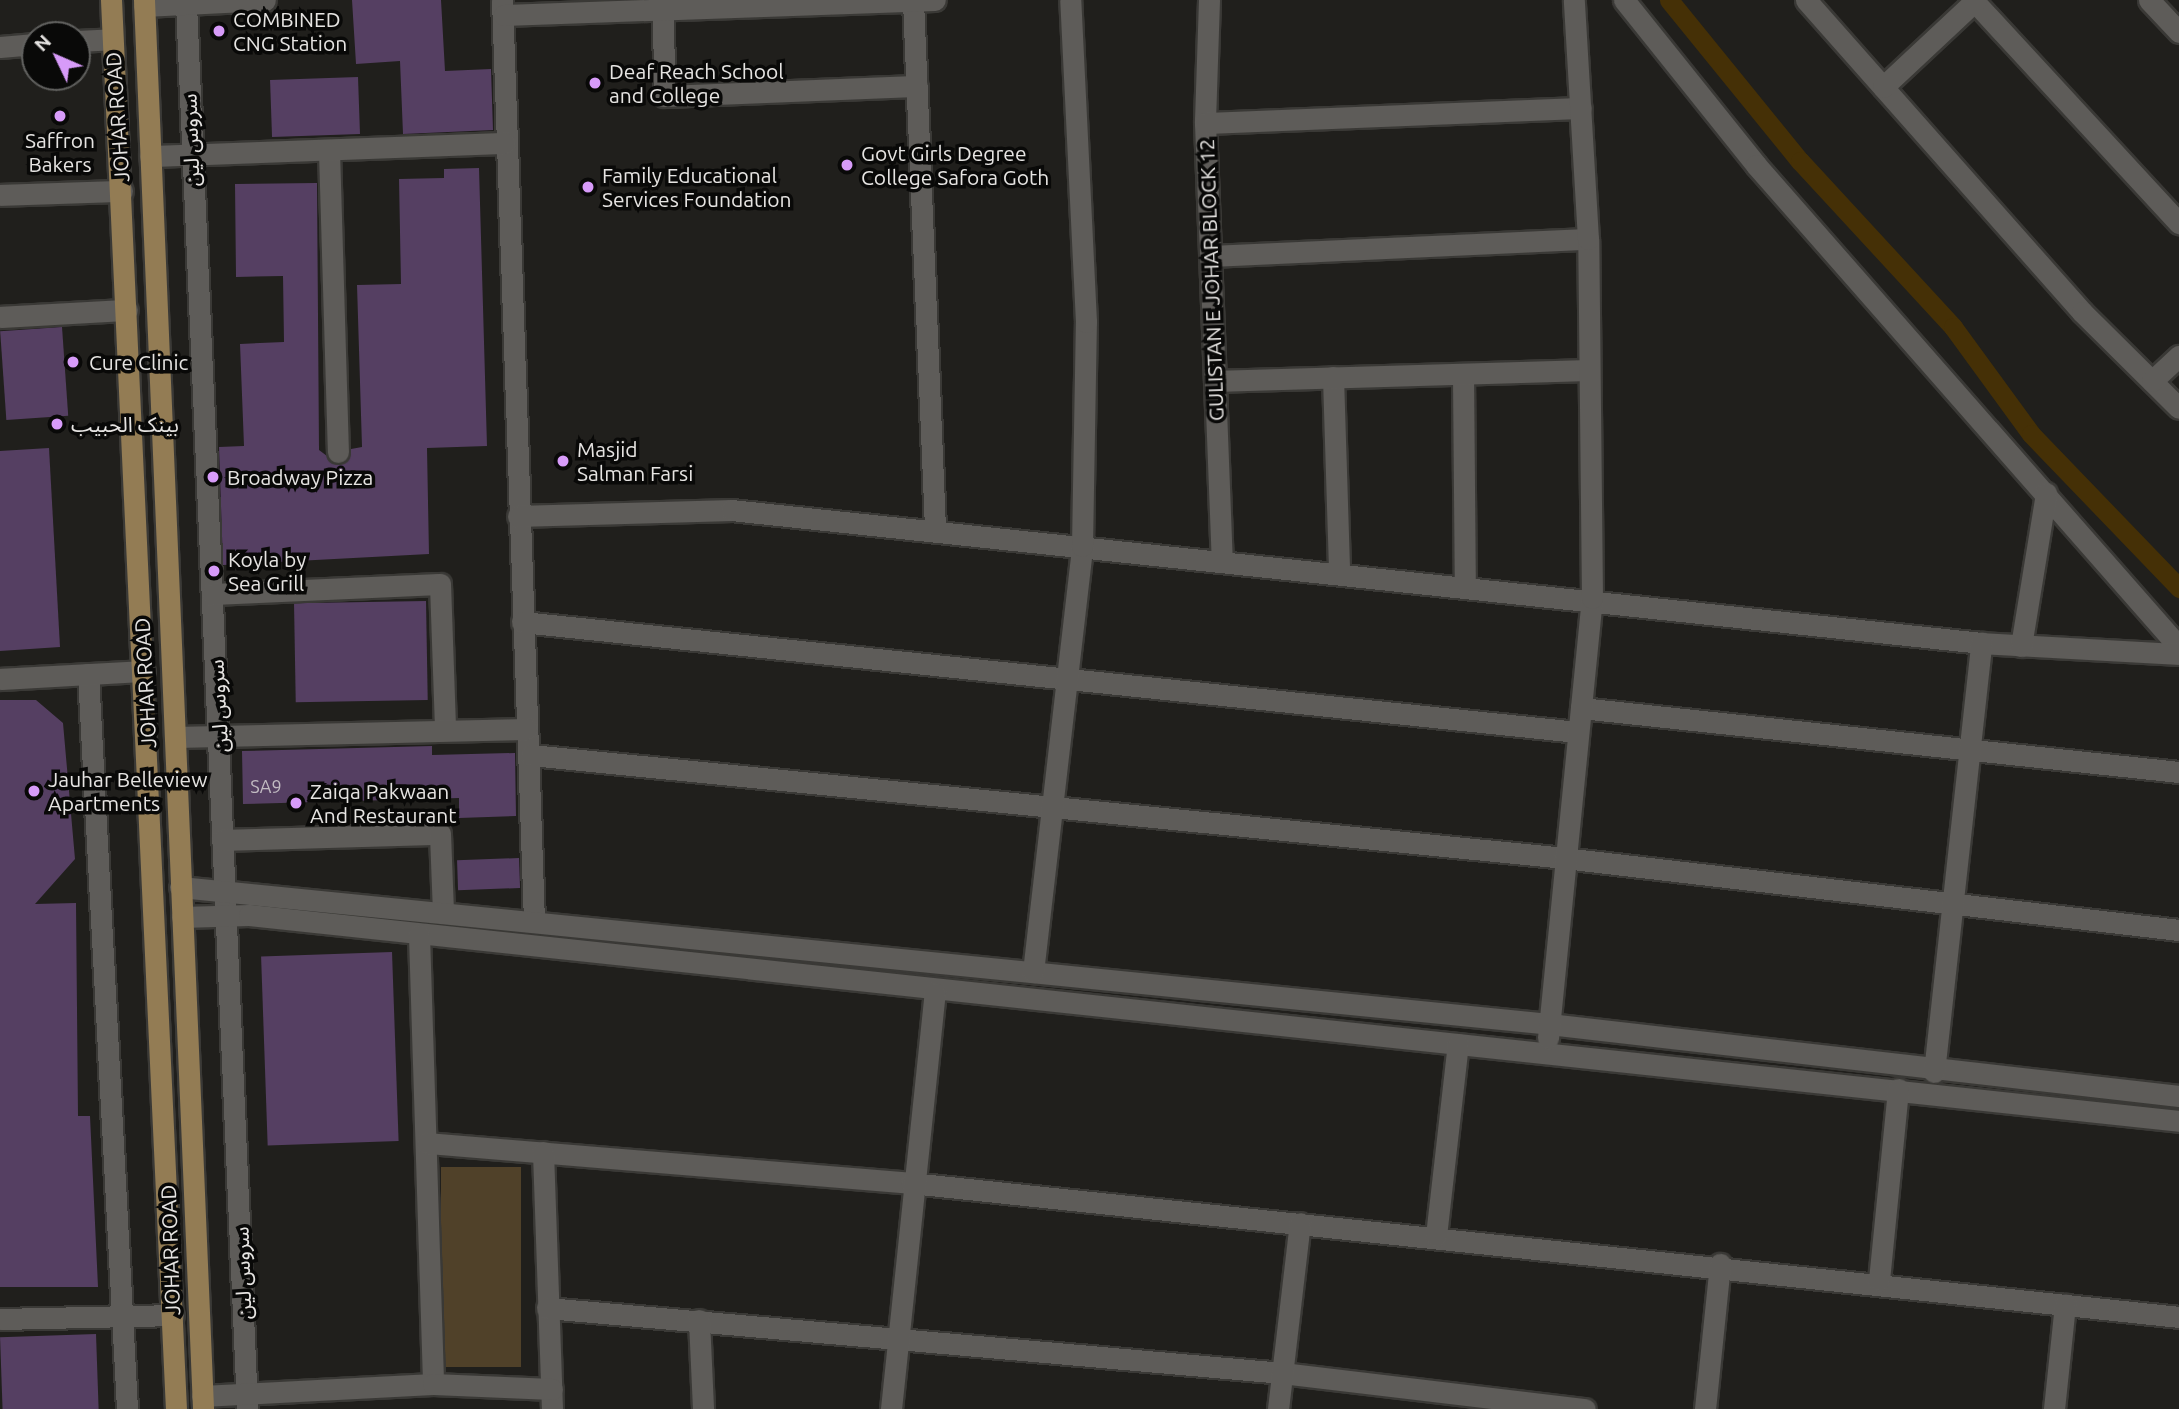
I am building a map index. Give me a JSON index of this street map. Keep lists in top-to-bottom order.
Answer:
{
  "streets": {
    "main road": ["JOHAR ROAD"],
    "street": ["سروس لین", "GULISTAN E JOHAR BLOCK 12"]
  },
  "places": [
    "COMBINED CNG Station",
    "Deaf Reach School and College",
    "Saffron Bakers",
    "Govt Girls Degree College Safora Goth",
    "Family Educational Services Foundation",
    "Cure Clinic",
    "بينک الحبيب",
    "Masjid Salman Farsi",
    "Broadway Pizza",
    "Koyla by Sea Grill",
    "Jauhar Belleview Apartments",
    "Zaiqa Pakwaan And Restaurant"
  ],
  "house_numbers": ["SA9"],
  "north": "top left"
}
